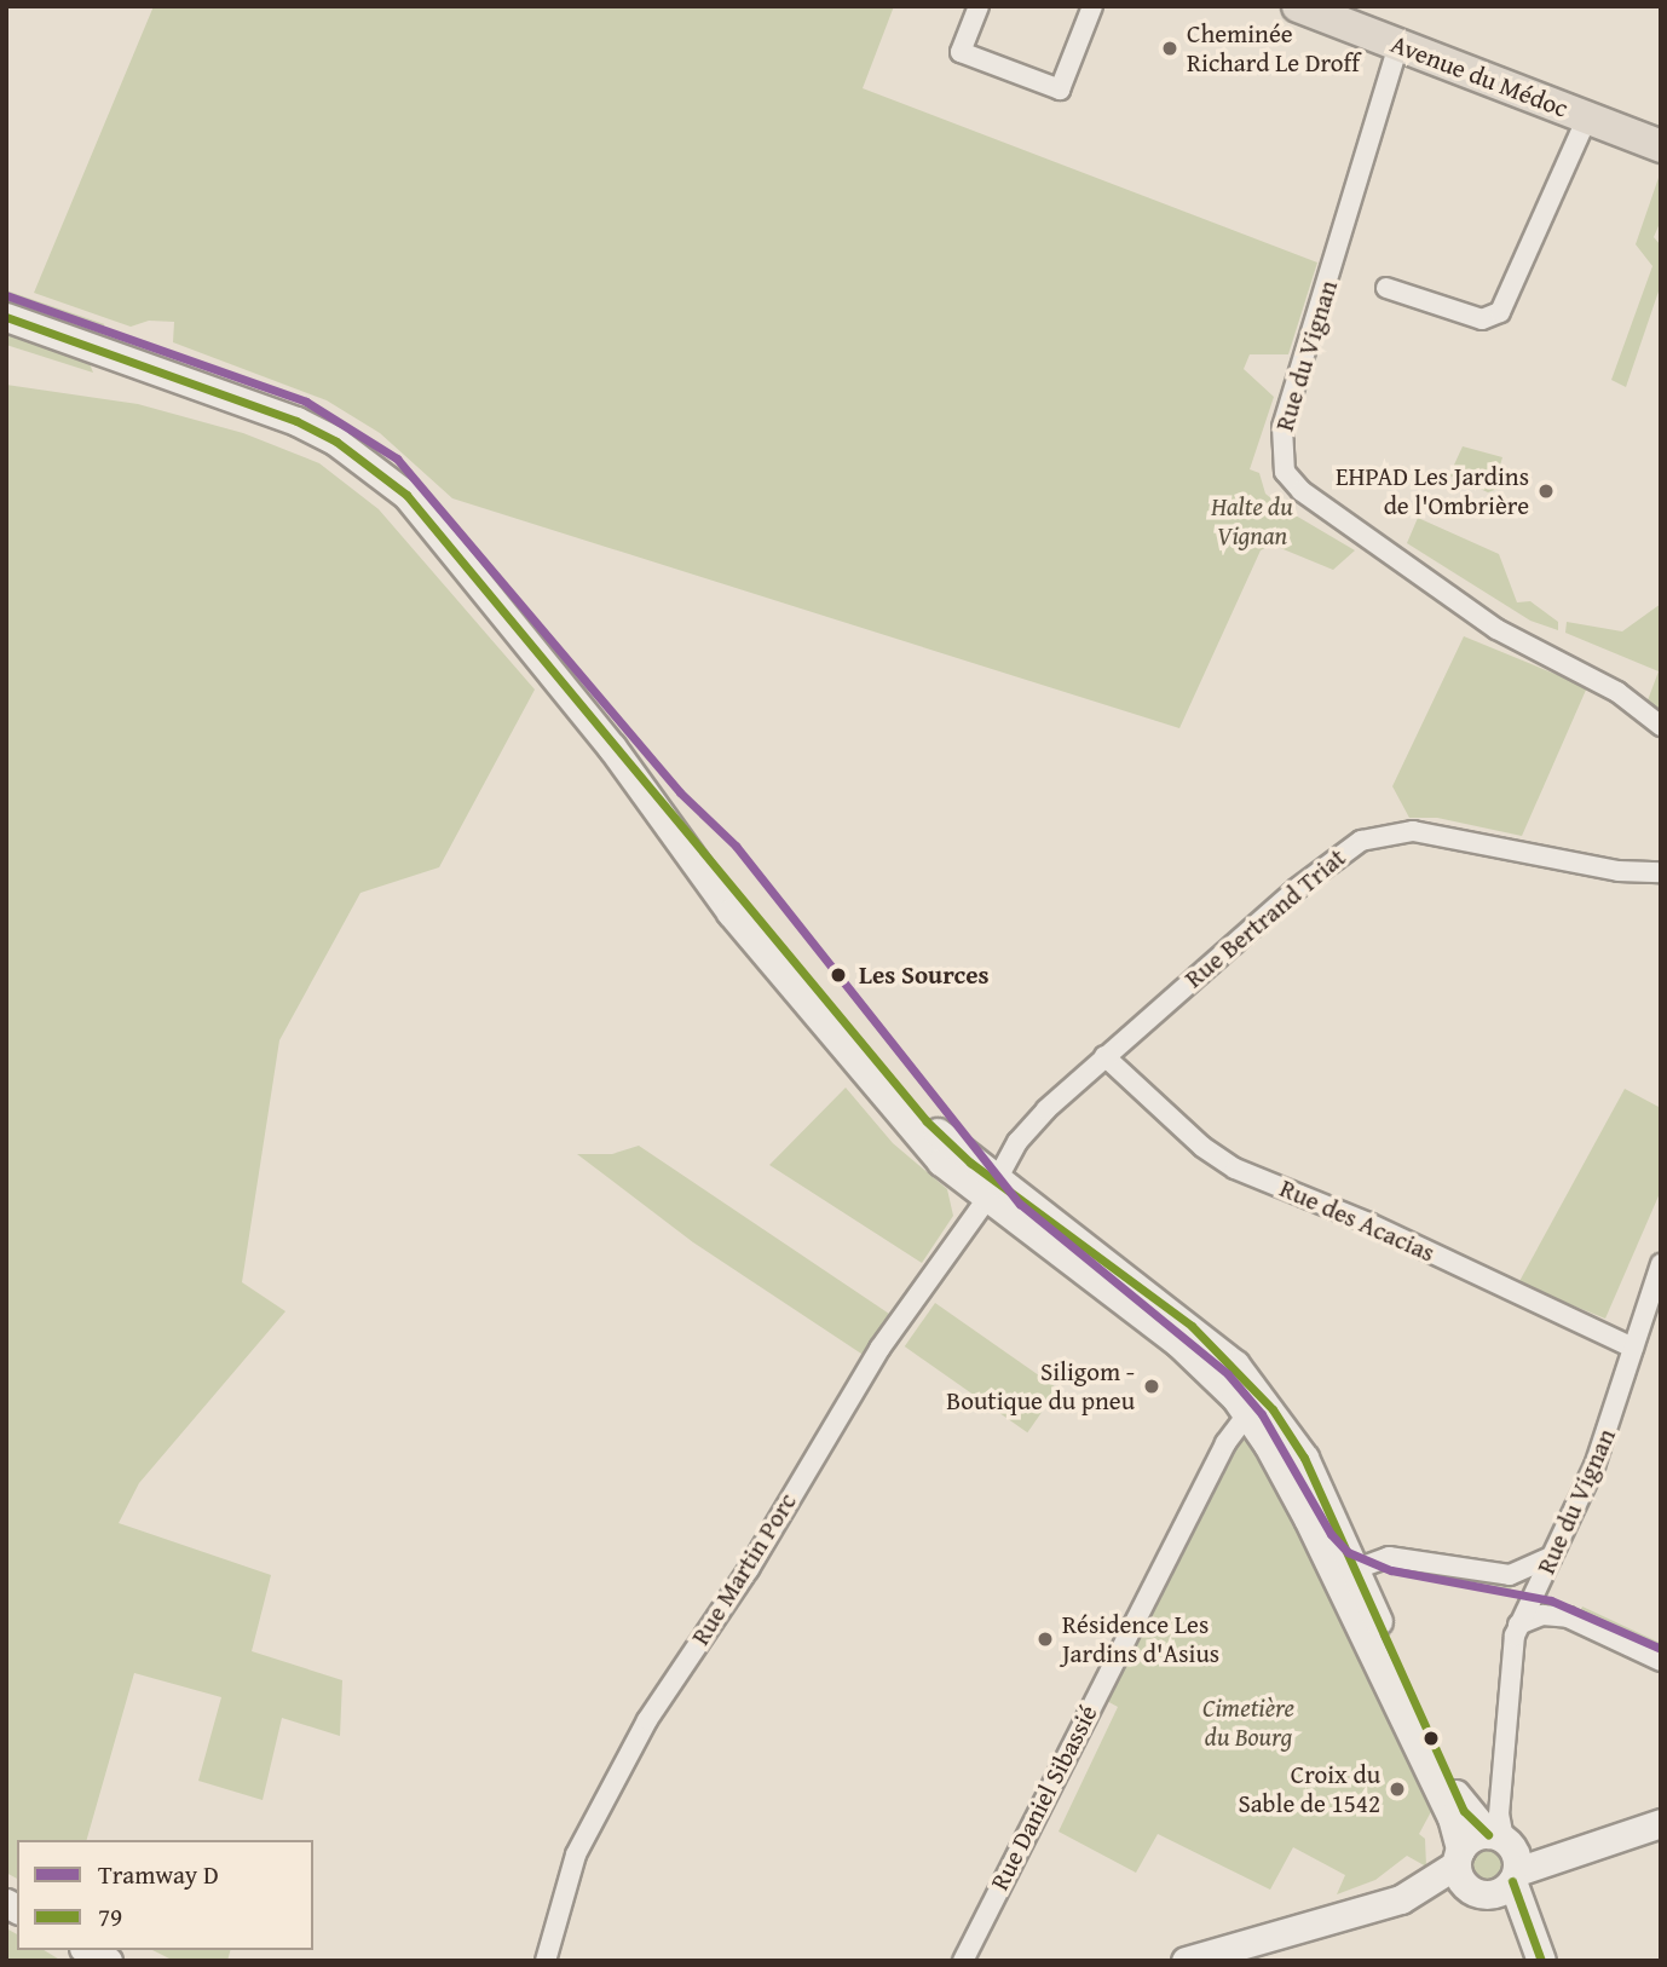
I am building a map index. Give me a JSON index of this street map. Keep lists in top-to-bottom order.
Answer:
{
  "streets": {
    "main road": ["Avenue du Médoc"],
    "street": [
      "Rue du Vignan",
      "Rue Bertrand Triat",
      "Rue des Acacias",
      "Rue Martin Porc",
      "Rue Daniel Sibassié"
    ]
  },
  "crossings": [
    ["Avenue du Médoc", "Rue du Vignan"],
    ["Rue du Vignan", "Rue des Acacias"],
    ["Rue Bertrand Triat", "Rue des Acacias"],
    ["Rue Bertrand Triat", "Rue Martin Porc"]
  ],
  "parks": ["Halte du Vignan", "Cimetière du Bourg"],
  "places": [
    "Cheminée Richard Le Droff",
    "EHPAD Les Jardins de l'Ombrière",
    "Les Sources",
    "Siligom - Boutique du pneu",
    "Résidence Les Jardins d'Asius",
    "Croix du Sable de 1542"
  ],
  "lines": ["tram line D", "transit line 79"],
  "legend": ["Tramway D", "79"]
}
